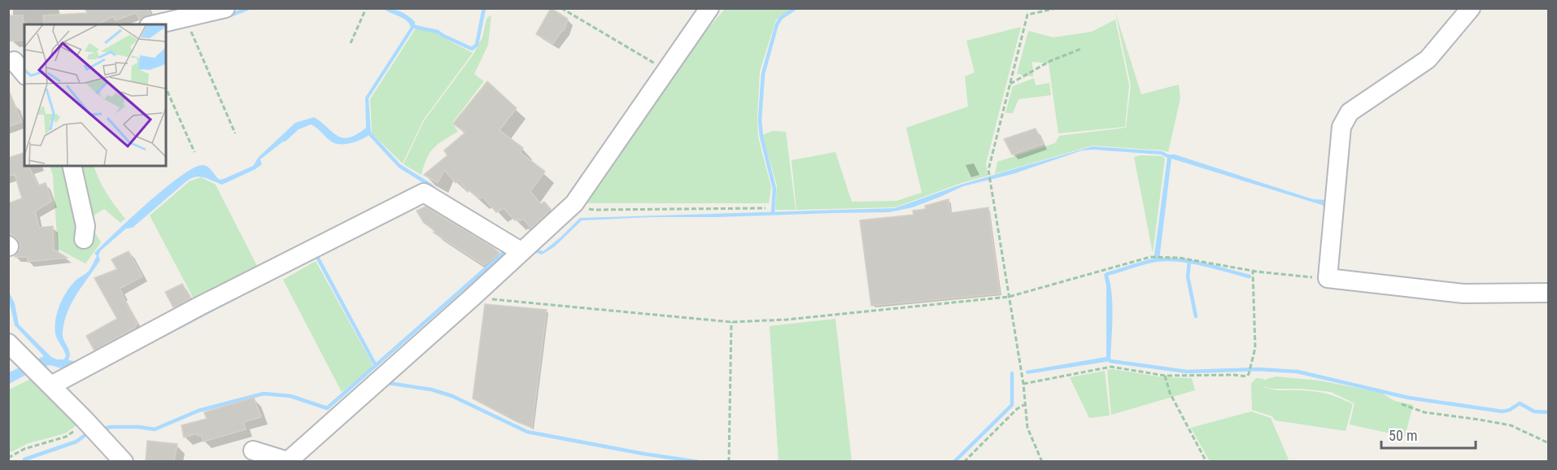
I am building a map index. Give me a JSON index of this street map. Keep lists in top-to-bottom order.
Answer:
{
  "scale_bar": "50 m"
}
